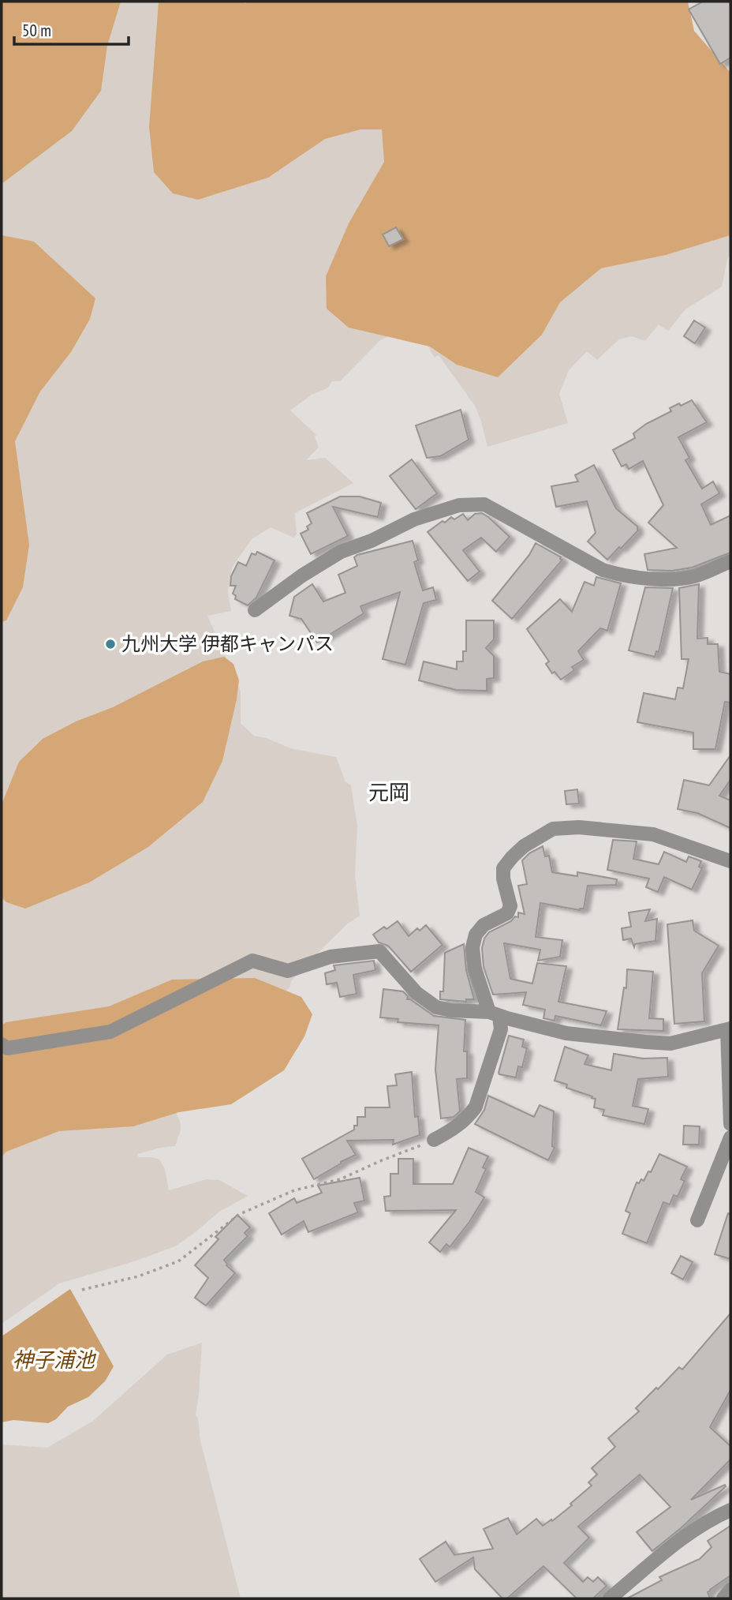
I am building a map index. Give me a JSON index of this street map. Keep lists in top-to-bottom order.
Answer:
{
  "districts": ["元岡"],
  "water": ["神子浦池"],
  "places": ["九州大学 伊都キャンパス"],
  "scale_bar": "50 m"
}
